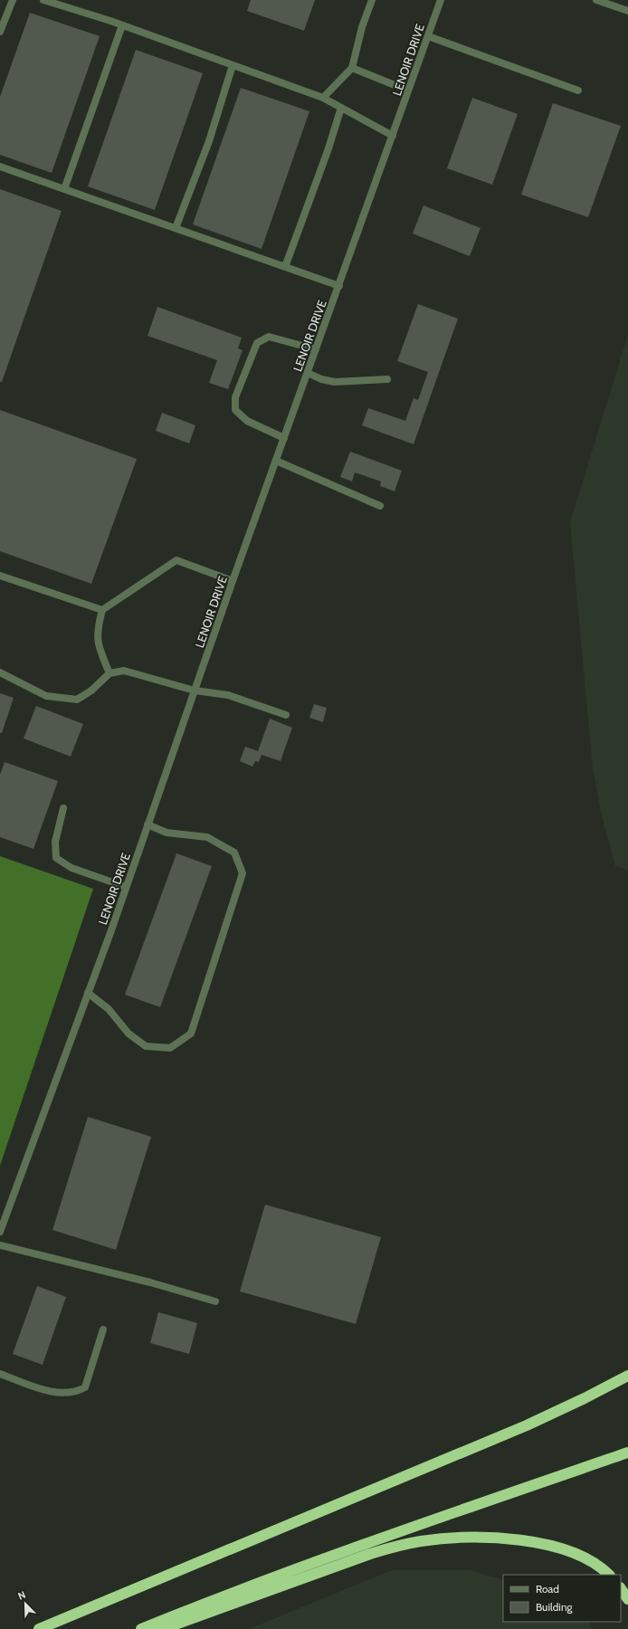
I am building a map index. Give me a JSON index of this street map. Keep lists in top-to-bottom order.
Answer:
{
  "streets": {
    "street": ["LENOIR DRIVE"]
  },
  "legend": ["Road", "Building"],
  "north": "top left"
}
